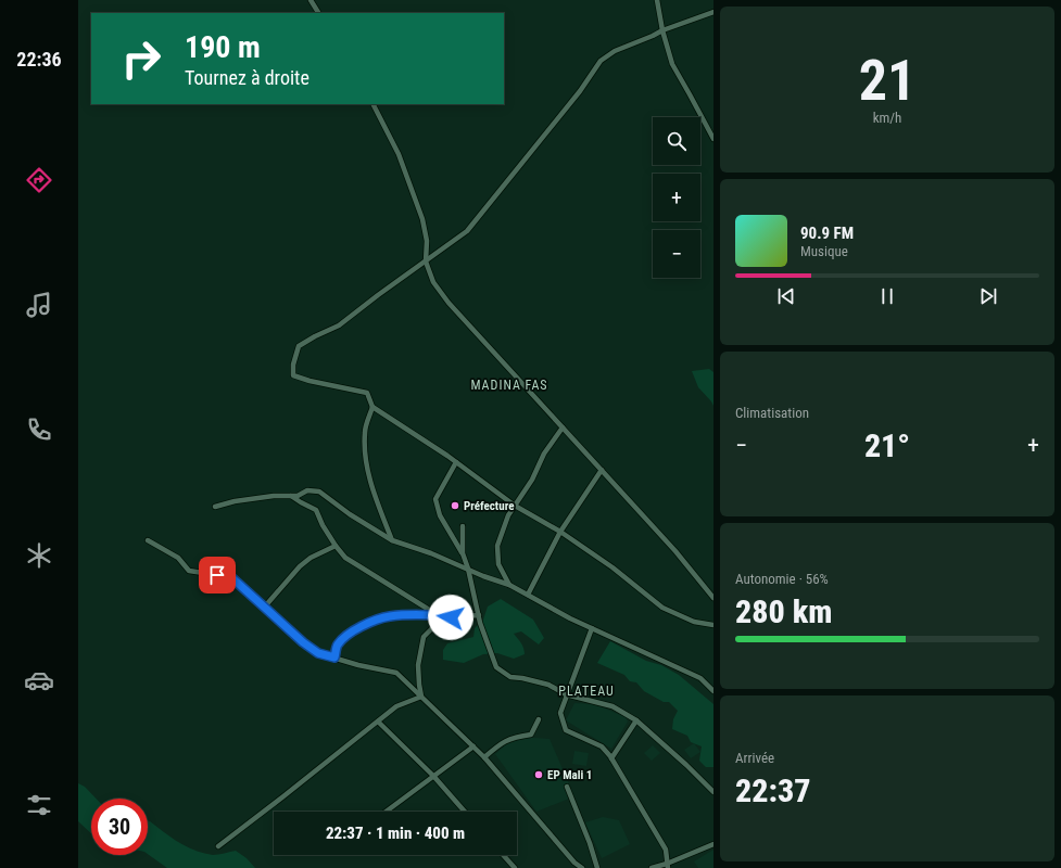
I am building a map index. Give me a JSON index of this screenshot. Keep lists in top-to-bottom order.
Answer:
{
  "districts": ["MADINA FAS", "PLATEAU"],
  "places": ["Préfecture", "EP Mali 1"],
  "page": {
    "tabs": "22:36",
    "tile": [
      ["21", "km/h"],
      "Climatisation",
      ["Autonomie · 56%", "280 km"],
      ["Arrivée", "22:37"]
    ],
    "turn": ["190 m", "Tournez à droite"],
    "map_buttons": ["+", "−"],
    "song": ["90.9 FM", "Musique"],
    "heat": ["−", "21°", "+"],
    "limit": "30",
    "trip": "22:37 · 1 min · 400 m"
  }
}
